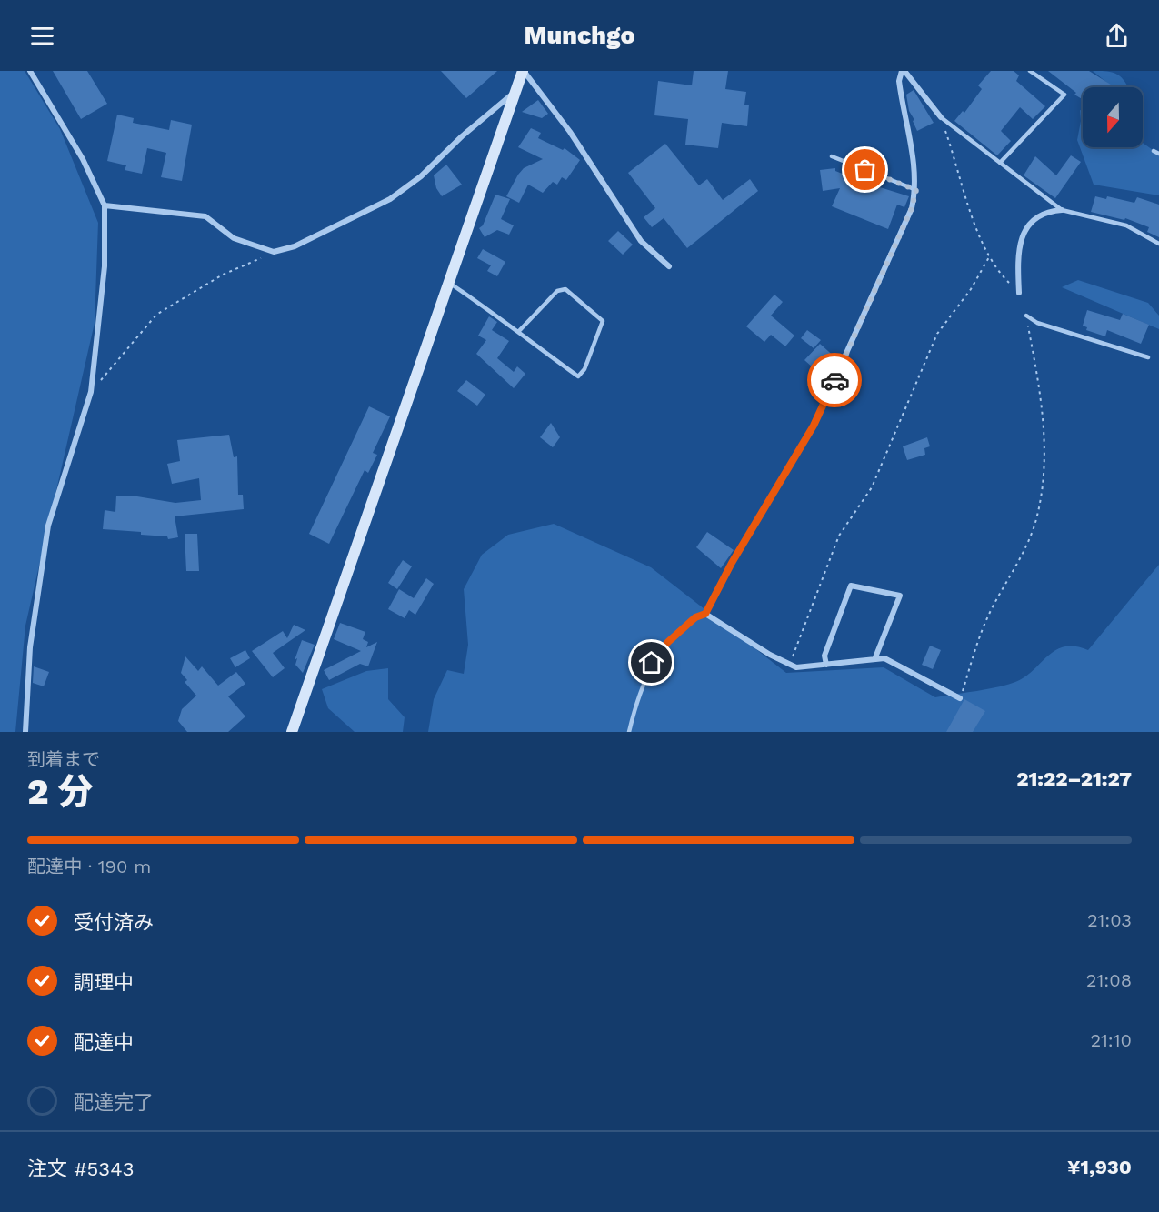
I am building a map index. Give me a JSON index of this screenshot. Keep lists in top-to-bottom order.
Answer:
{
  "north": "bottom",
  "page": {
    "header": "Munchgo",
    "heading": ["2 分", "到着まで", "21:22–21:27"],
    "panel": ["注文 #5343", "¥1,930"],
    "bar": "配達中 · 190 m",
    "list": [
      ["受付済み", "21:03"],
      ["調理中", "21:08"],
      ["配達中", "21:10"],
      "配達完了"
    ]
  }
}
